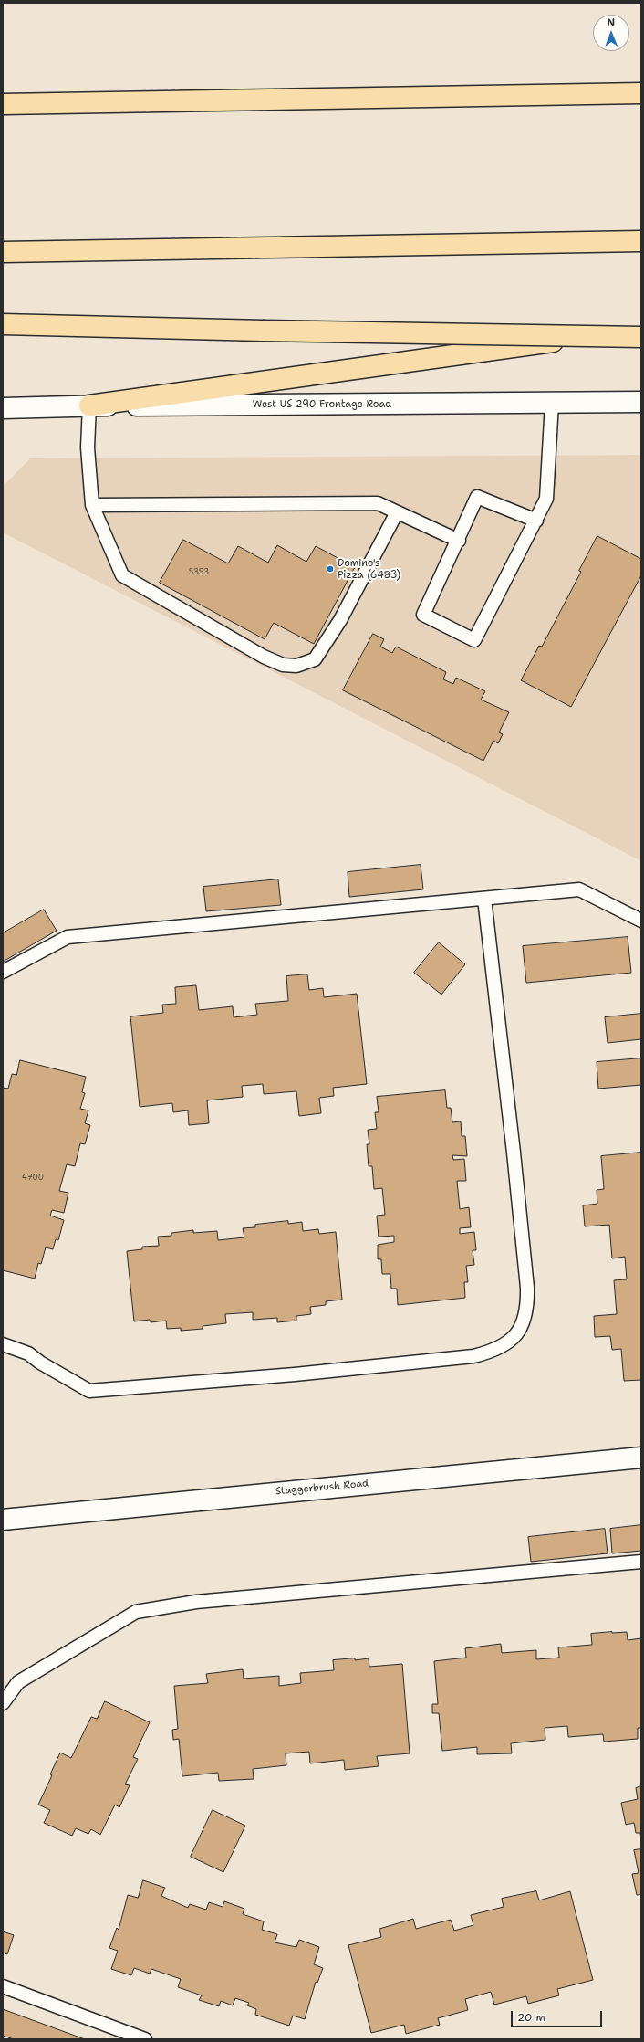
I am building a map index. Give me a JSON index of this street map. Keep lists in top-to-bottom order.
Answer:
{
  "streets": {
    "main road": ["West US 290 Frontage Road", "Staggerbrush Road"]
  },
  "places": ["Domino's Pizza (6483)"],
  "house_numbers": ["5353", "4700"],
  "scale_bar": "20 m",
  "north": "top"
}
